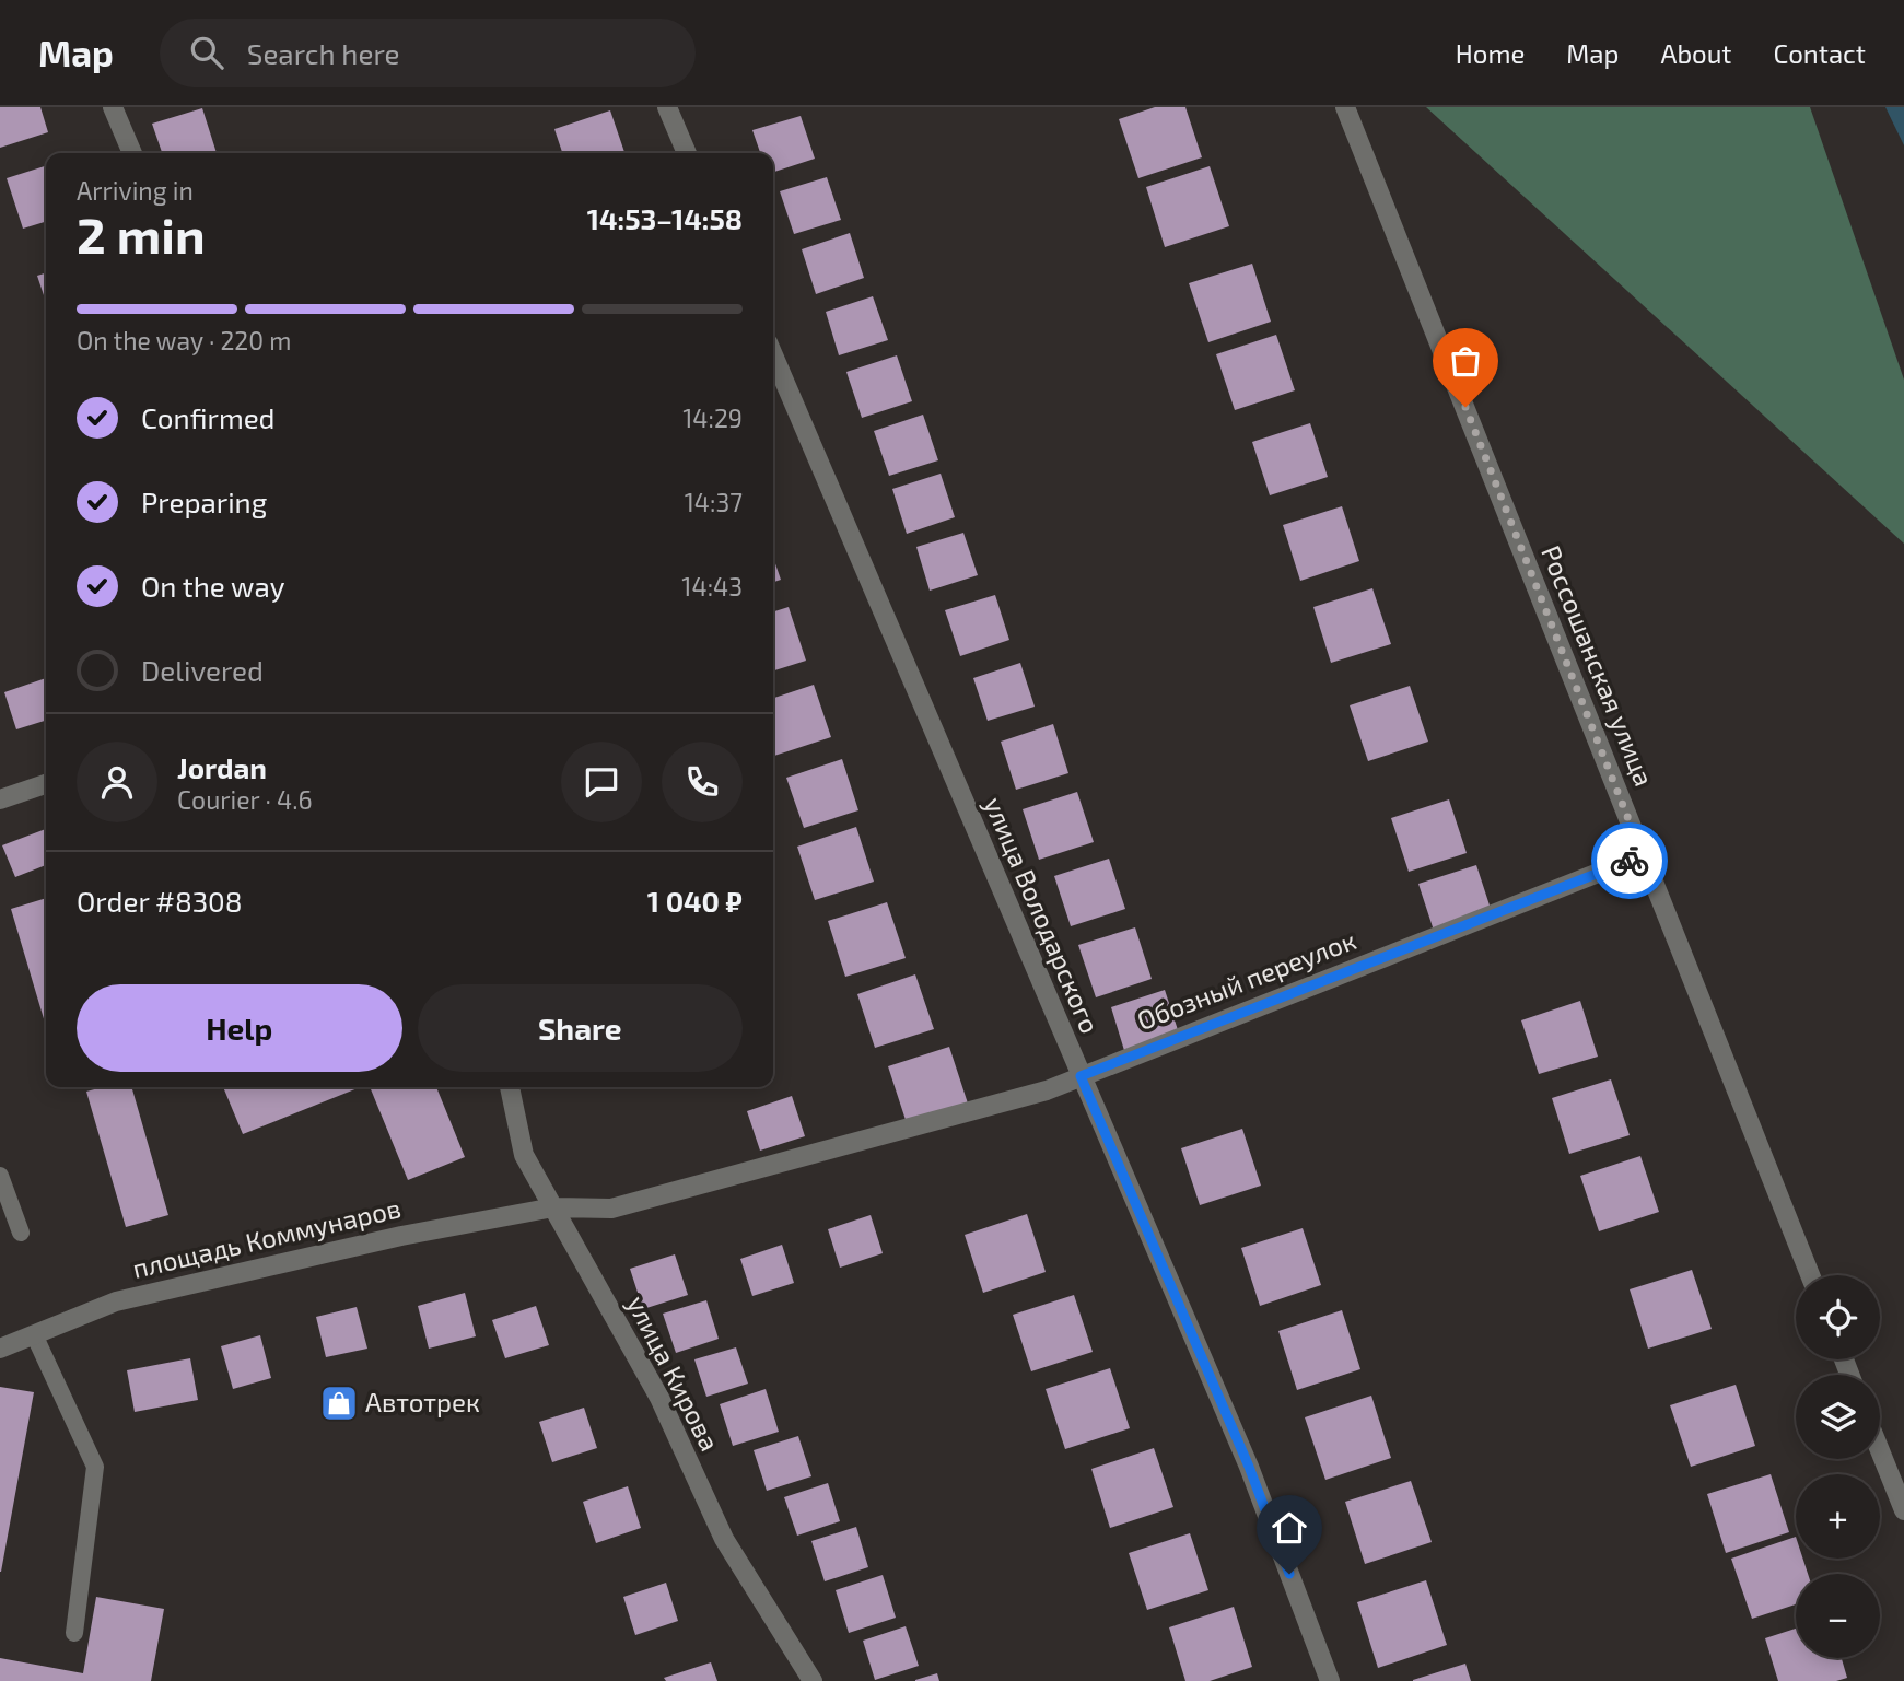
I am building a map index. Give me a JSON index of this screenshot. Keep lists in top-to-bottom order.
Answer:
{
  "streets": {
    "street": [
      "Россошанская улица",
      "улица Володарского",
      "Обозный переулок",
      "площадь Коммунаров",
      "улица Кирова"
    ]
  },
  "crossings": [
    ["Россошанская улица", "Обозный переулок"],
    ["улица Володарского", "Обозный переулок"],
    ["Обозный переулок", "площадь Коммунаров"],
    ["Обозный переулок", "улица Кирова"],
    ["площадь Коммунаров", "улица Кирова"]
  ],
  "places": {
    "shop": ["Автотрек"]
  },
  "page": {
    "header": "Map",
    "search": "Search here",
    "nav": [
      "Home",
      "Map",
      "About",
      "Contact"
    ],
    "heading": ["2 min", "Arriving in", "14:53–14:58"],
    "panel": [
      "Jordan",
      "Courier · 4.6",
      "Order #8308",
      "1 040 ₽"
    ],
    "bar": "On the way · 220 m",
    "list": [
      ["Confirmed", "14:29"],
      ["Preparing", "14:37"],
      ["On the way", "14:43"],
      "Delivered"
    ],
    "buttons": ["Help", "Share"],
    "map_buttons": ["+", "−"]
  }
}
